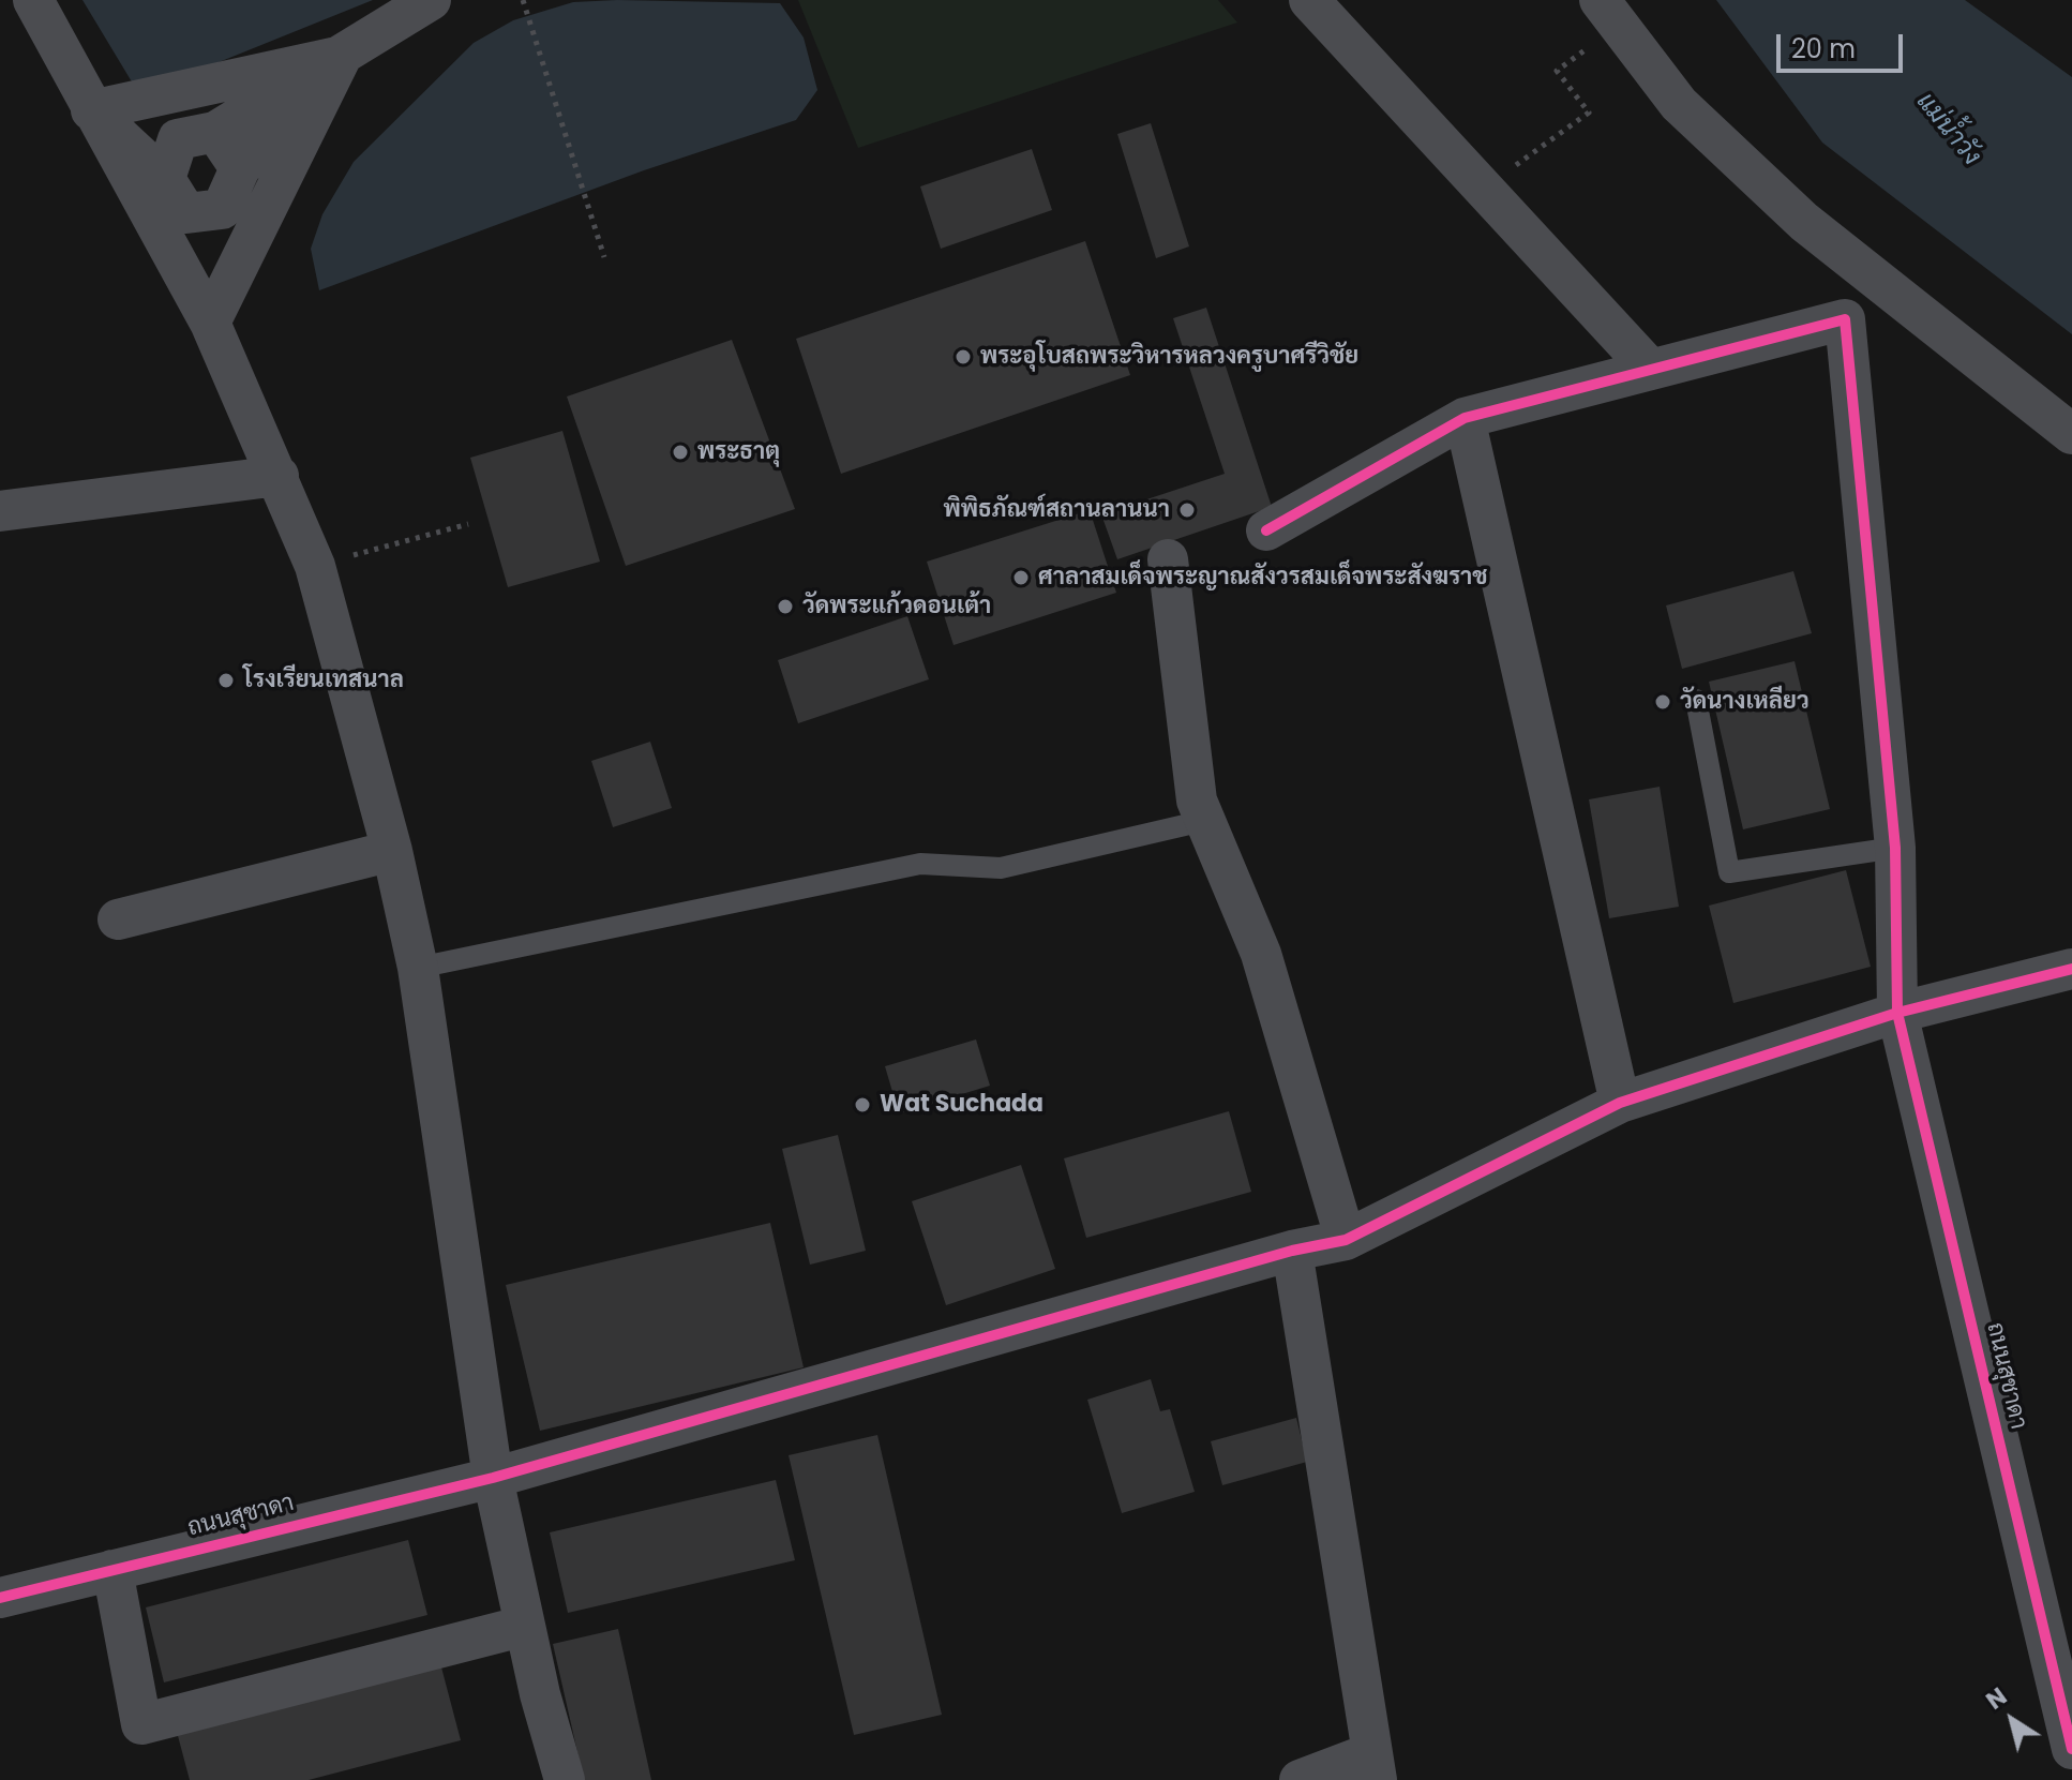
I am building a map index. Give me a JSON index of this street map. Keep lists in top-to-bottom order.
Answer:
{
  "streets": {
    "street": ["ถนนสุชาดา"]
  },
  "water": ["แม่น้ำวัง"],
  "places": [
    "พระอุโบสถพระวิหารหลวงครูบาศรีวิชัย",
    "พระธาตุ",
    "พิพิธภัณฑ์สถานลานนา",
    "ศาลาสมเด็จพระญาณสังวรสมเด็จพระสังฆราช",
    "วัดพระแก้วดอนเต้า",
    "โรงเรียนเทสนาล",
    "วัดนางเหลียว",
    "Wat Suchada"
  ],
  "scale_bar": "20 m",
  "north": "top left"
}
